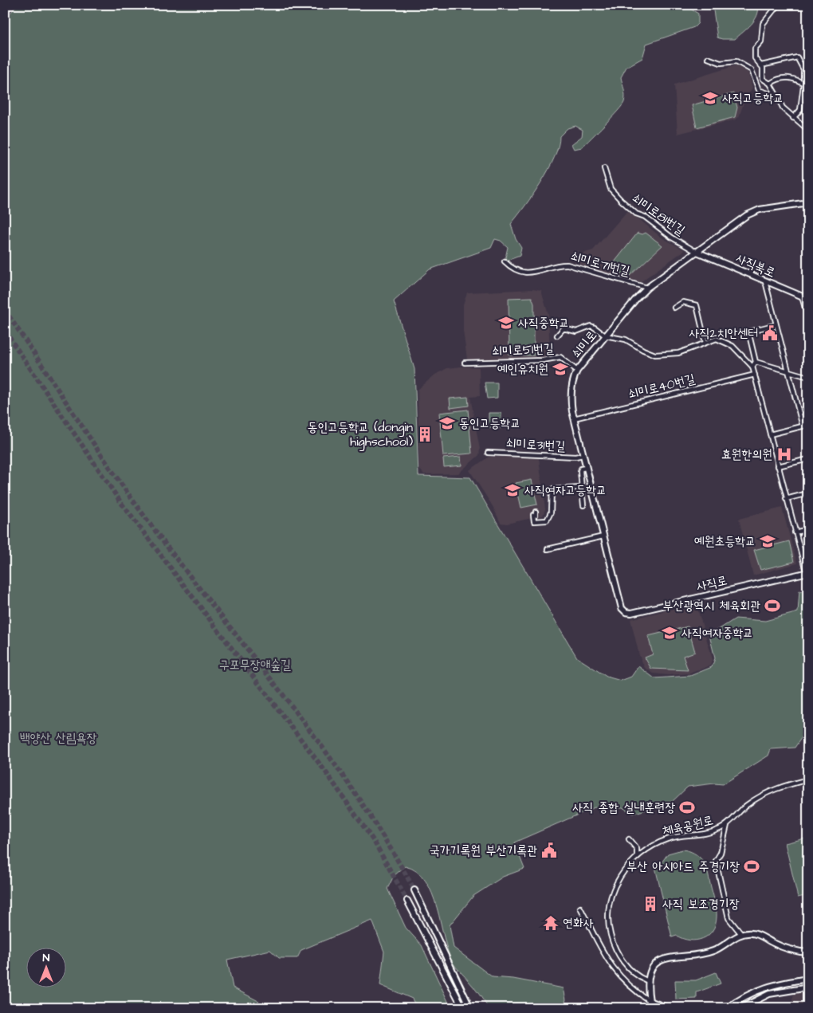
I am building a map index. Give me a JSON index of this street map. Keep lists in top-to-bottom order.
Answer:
{
  "streets": {
    "main road": ["사직북로", "쇠미로", "사직로"],
    "street": [
      "쇠미로81번길",
      "쇠미로71번길",
      "쇠미로51번길",
      "쇠미로40번길",
      "쇠미로31번길",
      "체육공원로"
    ]
  },
  "crossings": [
    ["쇠미로81번길", "사직북로"],
    ["쇠미로81번길", "쇠미로"],
    ["쇠미로71번길", "쇠미로"],
    ["사직북로", "쇠미로"],
    ["쇠미로", "쇠미로51번길"],
    ["쇠미로", "쇠미로40번길"],
    ["쇠미로", "쇠미로31번길"],
    ["쇠미로", "사직로"]
  ],
  "parks": ["구포무장애숲길", "백양산 산림욕장"],
  "places": {
    "school or university": [
      "사직고등학교",
      "사직중학교",
      "예인유치원",
      "동인고등학교",
      "사직여자고등학교",
      "예원초등학교",
      "사직여자중학교"
    ],
    "public building": ["사직2치안센터", "국가기록원 부산기록관"],
    "building": ["동인고등학교 (dongin highschool)", "사직 보조경기장"],
    "hospital": ["효원한의원"],
    "sports": ["부산광역시 체육회관", "사직 종합 실내훈련장", "부산 아시아드 주경기장"],
    "temple": ["연화사"]
  },
  "north": "top"
}
